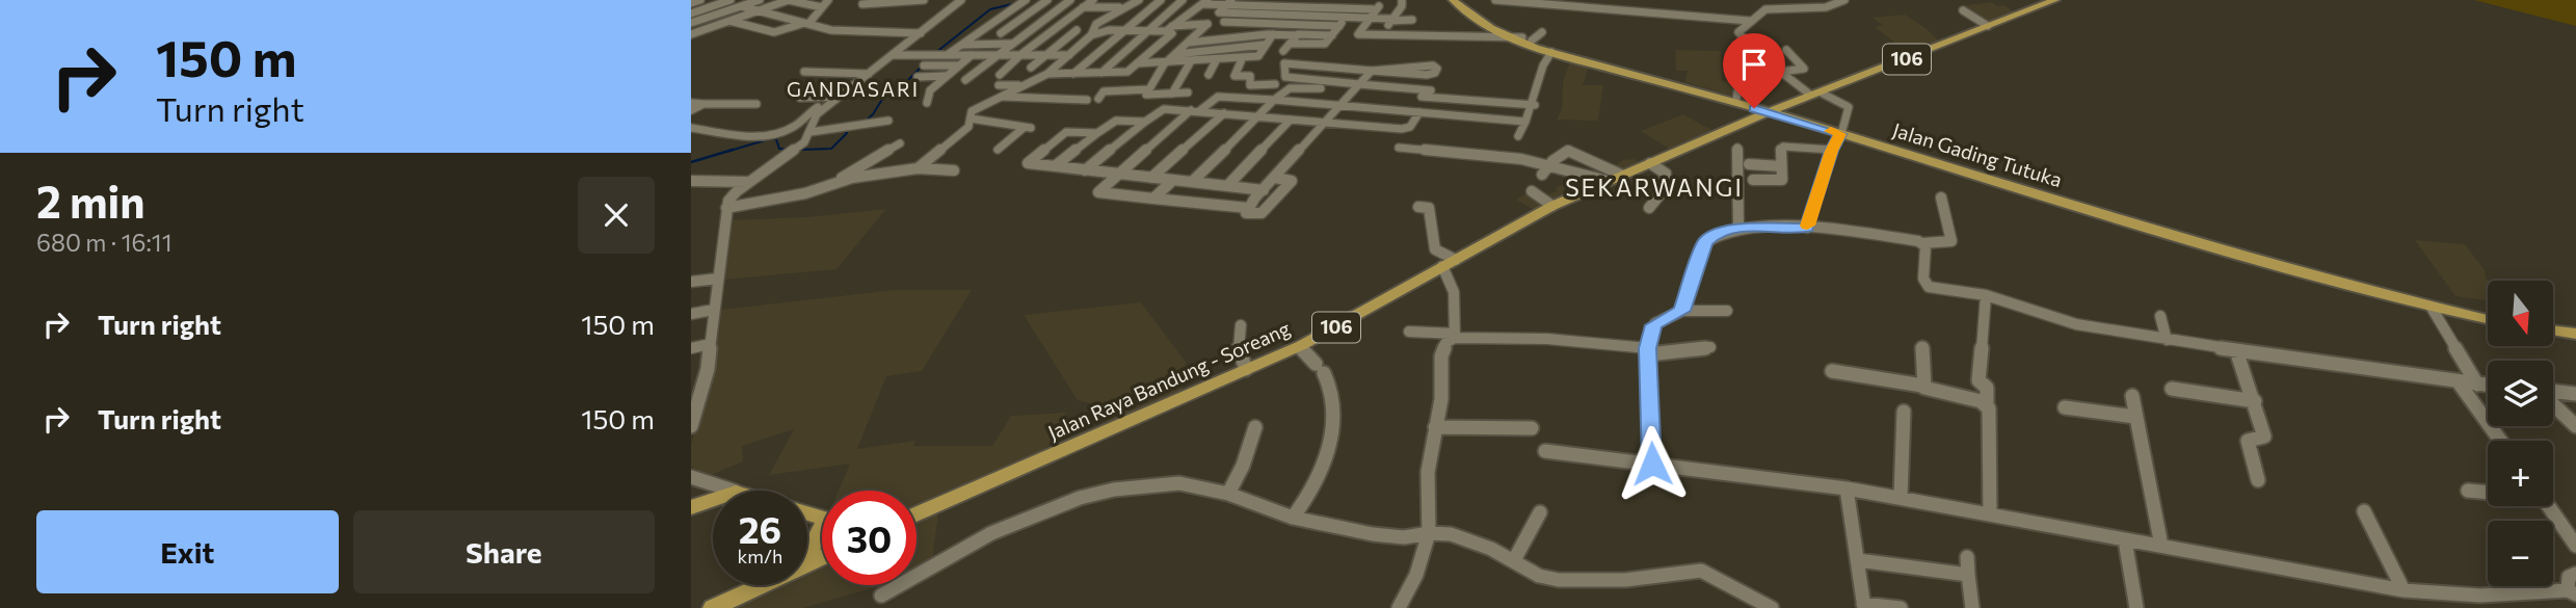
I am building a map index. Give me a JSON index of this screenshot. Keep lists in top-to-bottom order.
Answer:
{
  "streets": {
    "main road": ["106", "Jalan Gading Tutuka", "Jalan Raya Bandung - Soreang"]
  },
  "crossings": [
    ["Jalan Gading Tutuka", "Jalan Raya Bandung - Soreang"]
  ],
  "districts": ["GANDASARI", "SEKARWANGI"],
  "north": "bottom",
  "page": {
    "turn": ["150 m", "Turn right"],
    "heading": ["2 min", "680 m · 16:11"],
    "list": [
      {
        "name": "Turn right",
        "value": "150 m"
      },
      {
        "name": "Turn right",
        "value": "150 m"
      }
    ],
    "map_buttons": ["+", "−"],
    "speed": "26 km/h",
    "limit": "30",
    "buttons": ["Exit", "Share"]
  }
}
